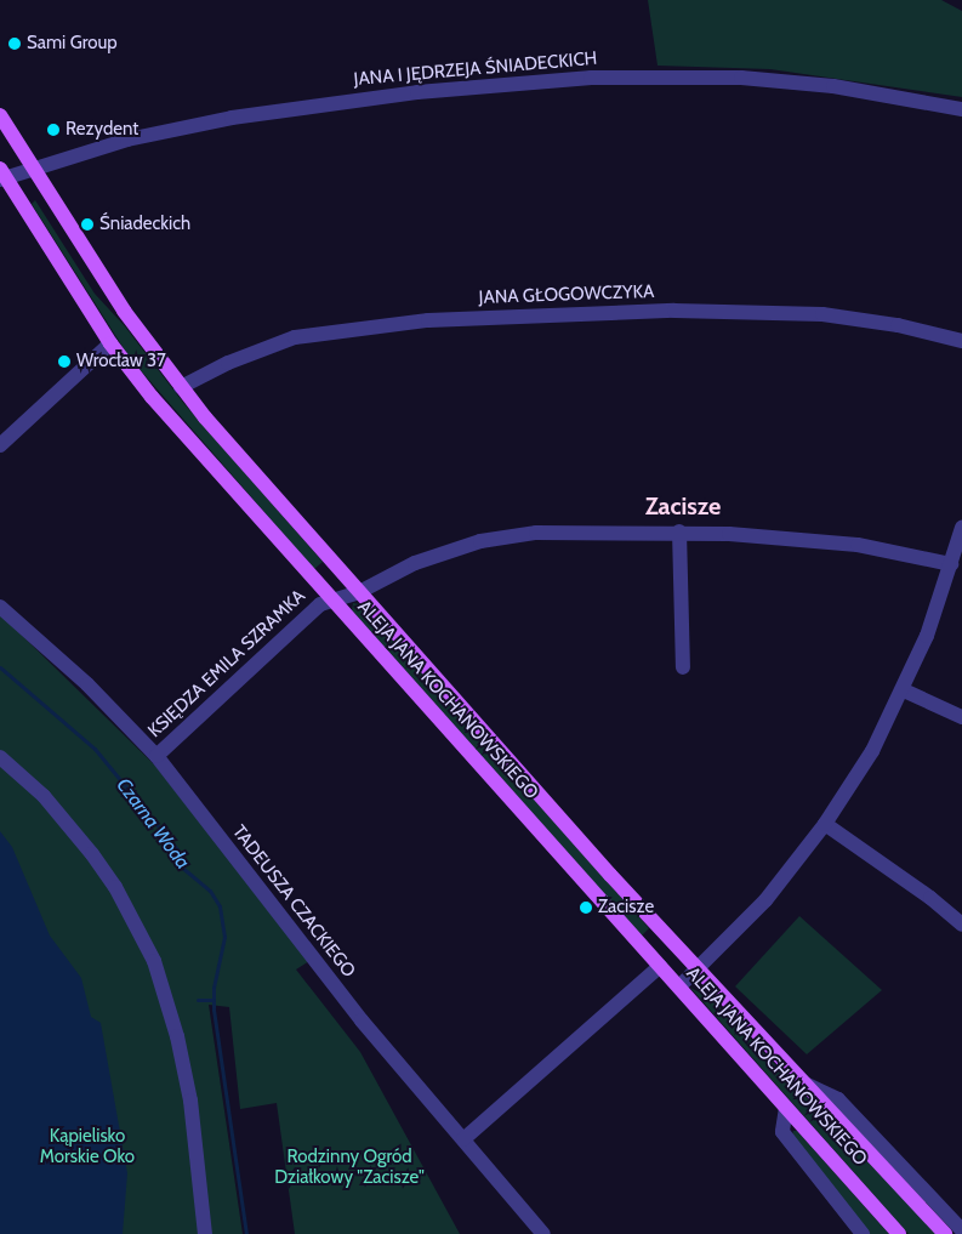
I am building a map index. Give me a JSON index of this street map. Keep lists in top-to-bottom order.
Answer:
{
  "streets": {
    "main road": ["ALEJA JANA KOCHANOWSKIEGO"],
    "street": [
      "JANA I JĘDRZEJA ŚNIADECKICH",
      "JANA GŁOGOWCZYKA",
      "KSIĘDZA EMILA SZRAMKA",
      "TADEUSZA CZACKIEGO"
    ]
  },
  "crossings": [
    ["JANA I JĘDRZEJA ŚNIADECKICH", "ALEJA JANA KOCHANOWSKIEGO"],
    ["JANA GŁOGOWCZYKA", "ALEJA JANA KOCHANOWSKIEGO"],
    ["KSIĘDZA EMILA SZRAMKA", "ALEJA JANA KOCHANOWSKIEGO"],
    ["KSIĘDZA EMILA SZRAMKA", "TADEUSZA CZACKIEGO"]
  ],
  "districts": ["Zacisze"],
  "water": ["Czarna Woda"],
  "parks": ["Kąpielisko Morskie Oko", "Rodzinny Ogród Działkowy \"Zacisze\""],
  "places": [
    "Sami Group",
    "Rezydent",
    "Śniadeckich",
    "Wrocław 37",
    "Zacisze"
  ]
}
